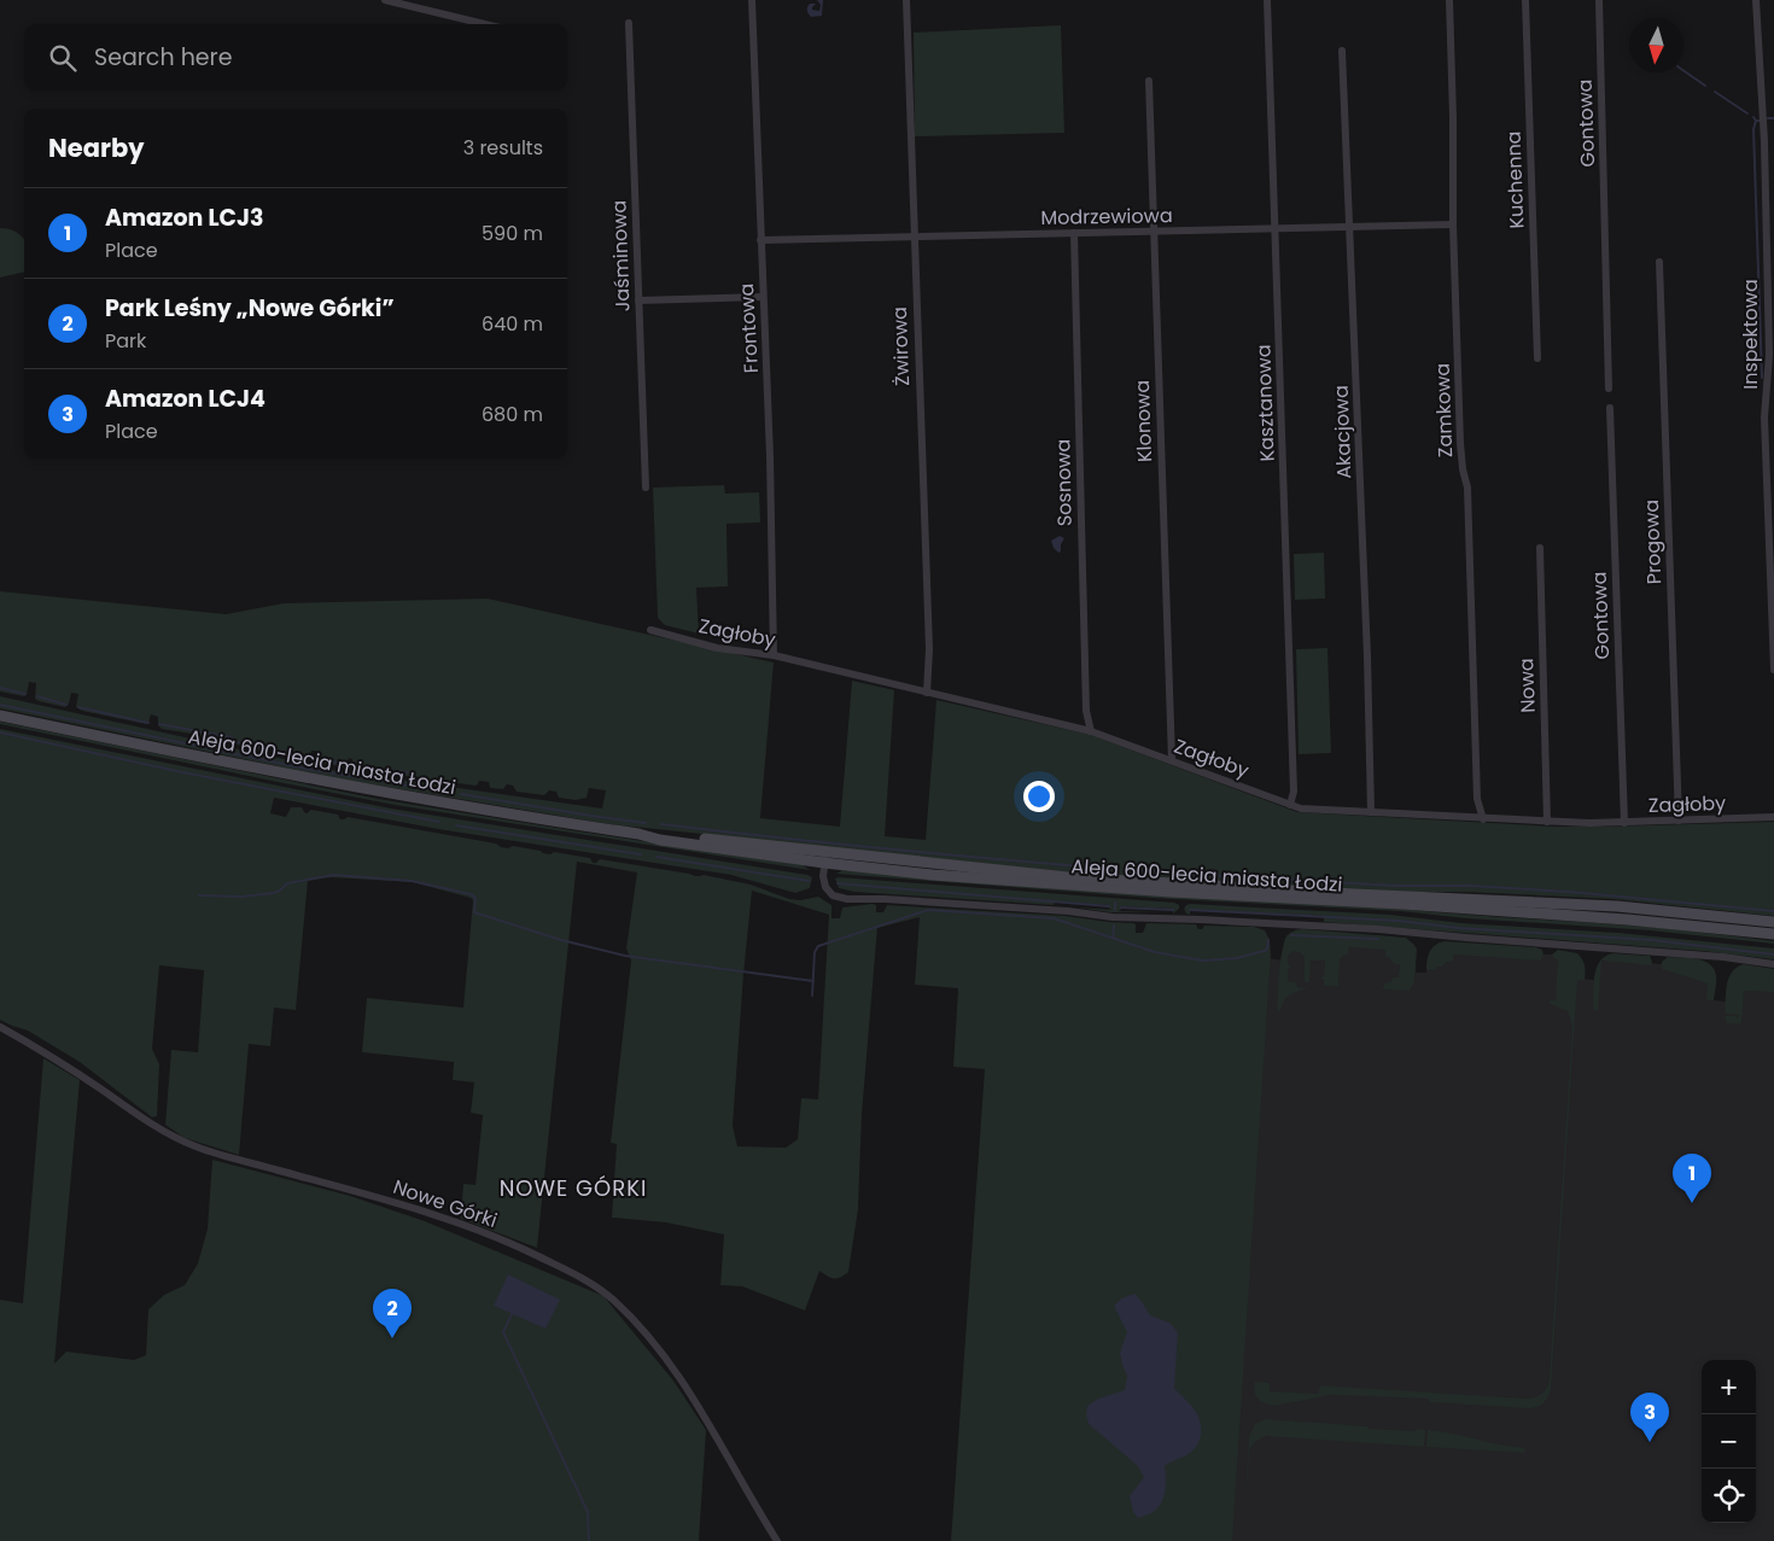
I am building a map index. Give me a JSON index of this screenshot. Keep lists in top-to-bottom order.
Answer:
{
  "streets": {
    "main road": ["Aleja 600-lecia miasta Łodzi"],
    "street": [
      "Gontowa",
      "Kuchenna",
      "Modrzewiowa",
      "Jaśminowa",
      "Frontowa",
      "Inspektowa",
      "Żwirowa",
      "Kasztanowa",
      "Zamkowa",
      "Klonowa",
      "Akacjowa",
      "Sosnowa",
      "Progowa",
      "Zagłoby",
      "Nowa",
      "Nowe Górki"
    ]
  },
  "crossings": [
    ["Gontowa", "Zagłoby"],
    ["Modrzewiowa", "Frontowa"],
    ["Modrzewiowa", "Żwirowa"],
    ["Modrzewiowa", "Kasztanowa"],
    ["Modrzewiowa", "Zamkowa"],
    ["Modrzewiowa", "Klonowa"],
    ["Modrzewiowa", "Akacjowa"],
    ["Modrzewiowa", "Sosnowa"],
    ["Frontowa", "Zagłoby"],
    ["Żwirowa", "Zagłoby"],
    ["Kasztanowa", "Zagłoby"],
    ["Zamkowa", "Zagłoby"],
    ["Klonowa", "Zagłoby"],
    ["Akacjowa", "Zagłoby"],
    ["Sosnowa", "Zagłoby"],
    ["Progowa", "Zagłoby"],
    ["Zagłoby", "Nowa"]
  ],
  "districts": ["NOWE GÓRKI"],
  "north": "bottom",
  "page": {
    "search": "Search here",
    "heading": ["Nearby", "3 results"],
    "list": [
      {
        "mark": "1",
        "name": "Amazon LCJ3",
        "note": "Place",
        "value": "590 m"
      },
      {
        "mark": "2",
        "name": "Park Leśny „Nowe Górki”",
        "note": "Park",
        "value": "640 m"
      },
      {
        "mark": "3",
        "name": "Amazon LCJ4",
        "note": "Place",
        "value": "680 m"
      }
    ],
    "pins": ["1", "2", "3"],
    "map_buttons": ["+", "−"]
  }
}
